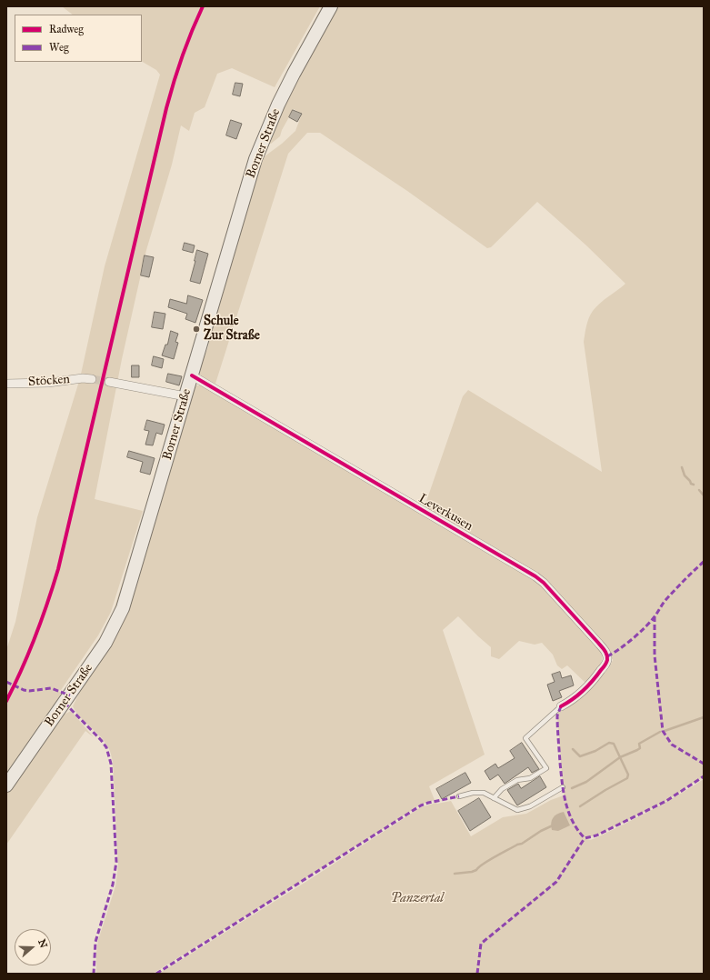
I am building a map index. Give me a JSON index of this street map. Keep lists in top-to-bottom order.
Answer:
{
  "streets": {
    "main road": ["Borner Straße"],
    "street": ["Stöcken", "Leverkusen"]
  },
  "crossings": [
    ["Borner Straße", "Leverkusen"]
  ],
  "parks": ["Panzertal"],
  "places": ["Schule Zur Straße"],
  "legend": ["Radweg", "Weg"],
  "north": "right"
}
